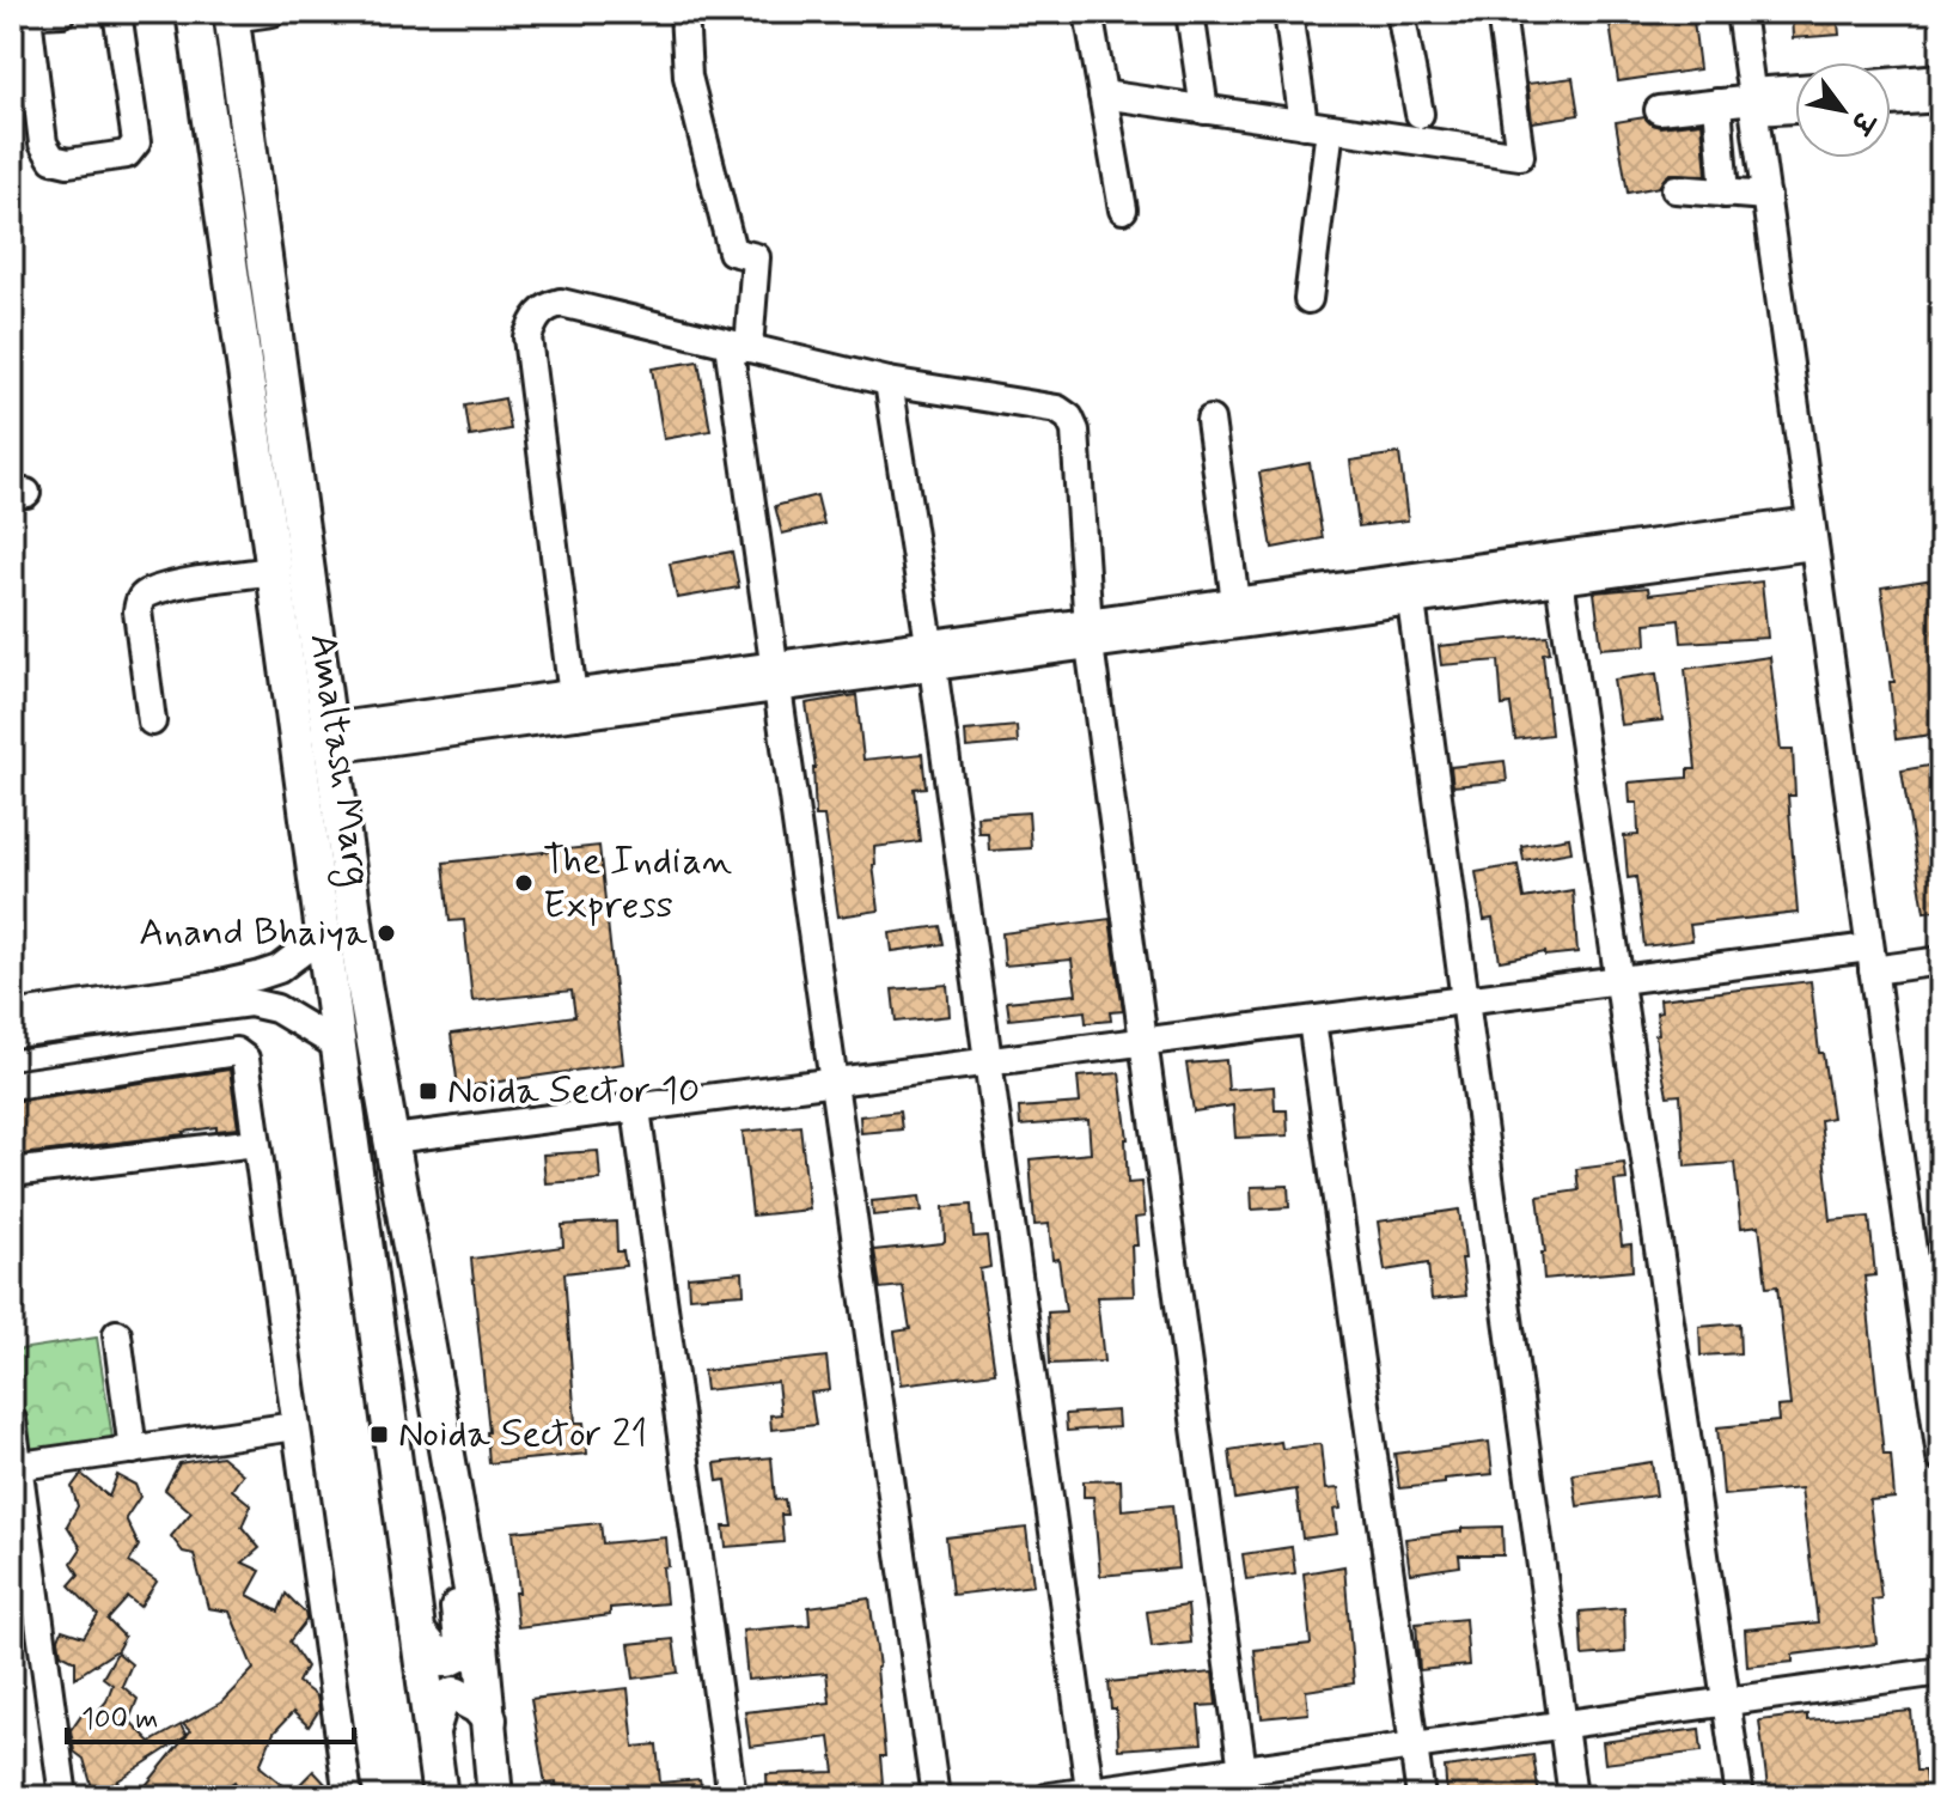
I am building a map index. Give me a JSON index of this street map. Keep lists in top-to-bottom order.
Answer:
{
  "streets": {
    "main road": ["Amaltash Marg"]
  },
  "places": {
    "other": ["The Indian Express", "Anand Bhaiya"],
    "transit": ["Noida Sector 10", "Noida Sector 21"]
  },
  "scale_bar": "100 m",
  "north": "bottom right"
}
